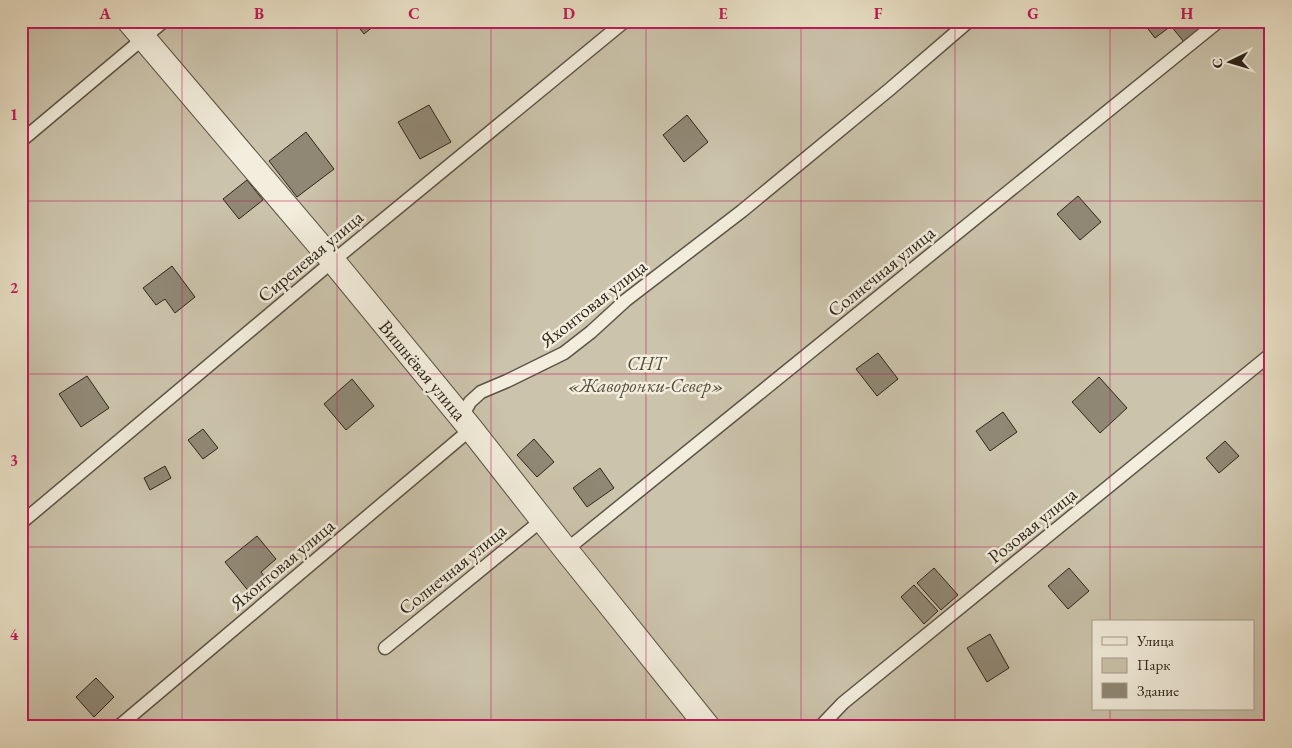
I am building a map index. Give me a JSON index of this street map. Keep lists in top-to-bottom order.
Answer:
{
  "streets": {
    "street": ["Вишнёвая улица"],
    "lane": [
      "Сиреневая улица",
      "Солнечная улица",
      "Яхонтовая улица",
      "Розовая улица"
    ]
  },
  "crossings": [
    ["Сиреневая улица", "Вишнёвая улица"],
    ["Солнечная улица", "Вишнёвая улица"],
    ["Яхонтовая улица", "Вишнёвая улица"]
  ],
  "parks": ["СНТ «Жаворонки-Север»"],
  "legend": ["Улица", "Парк", "Здание"],
  "north": "left",
  "grid": {
    "columns": [
      "A",
      "B",
      "C",
      "D",
      "E",
      "F",
      "G",
      "H"
    ],
    "rows": [
      "1",
      "2",
      "3",
      "4"
    ]
  }
}
